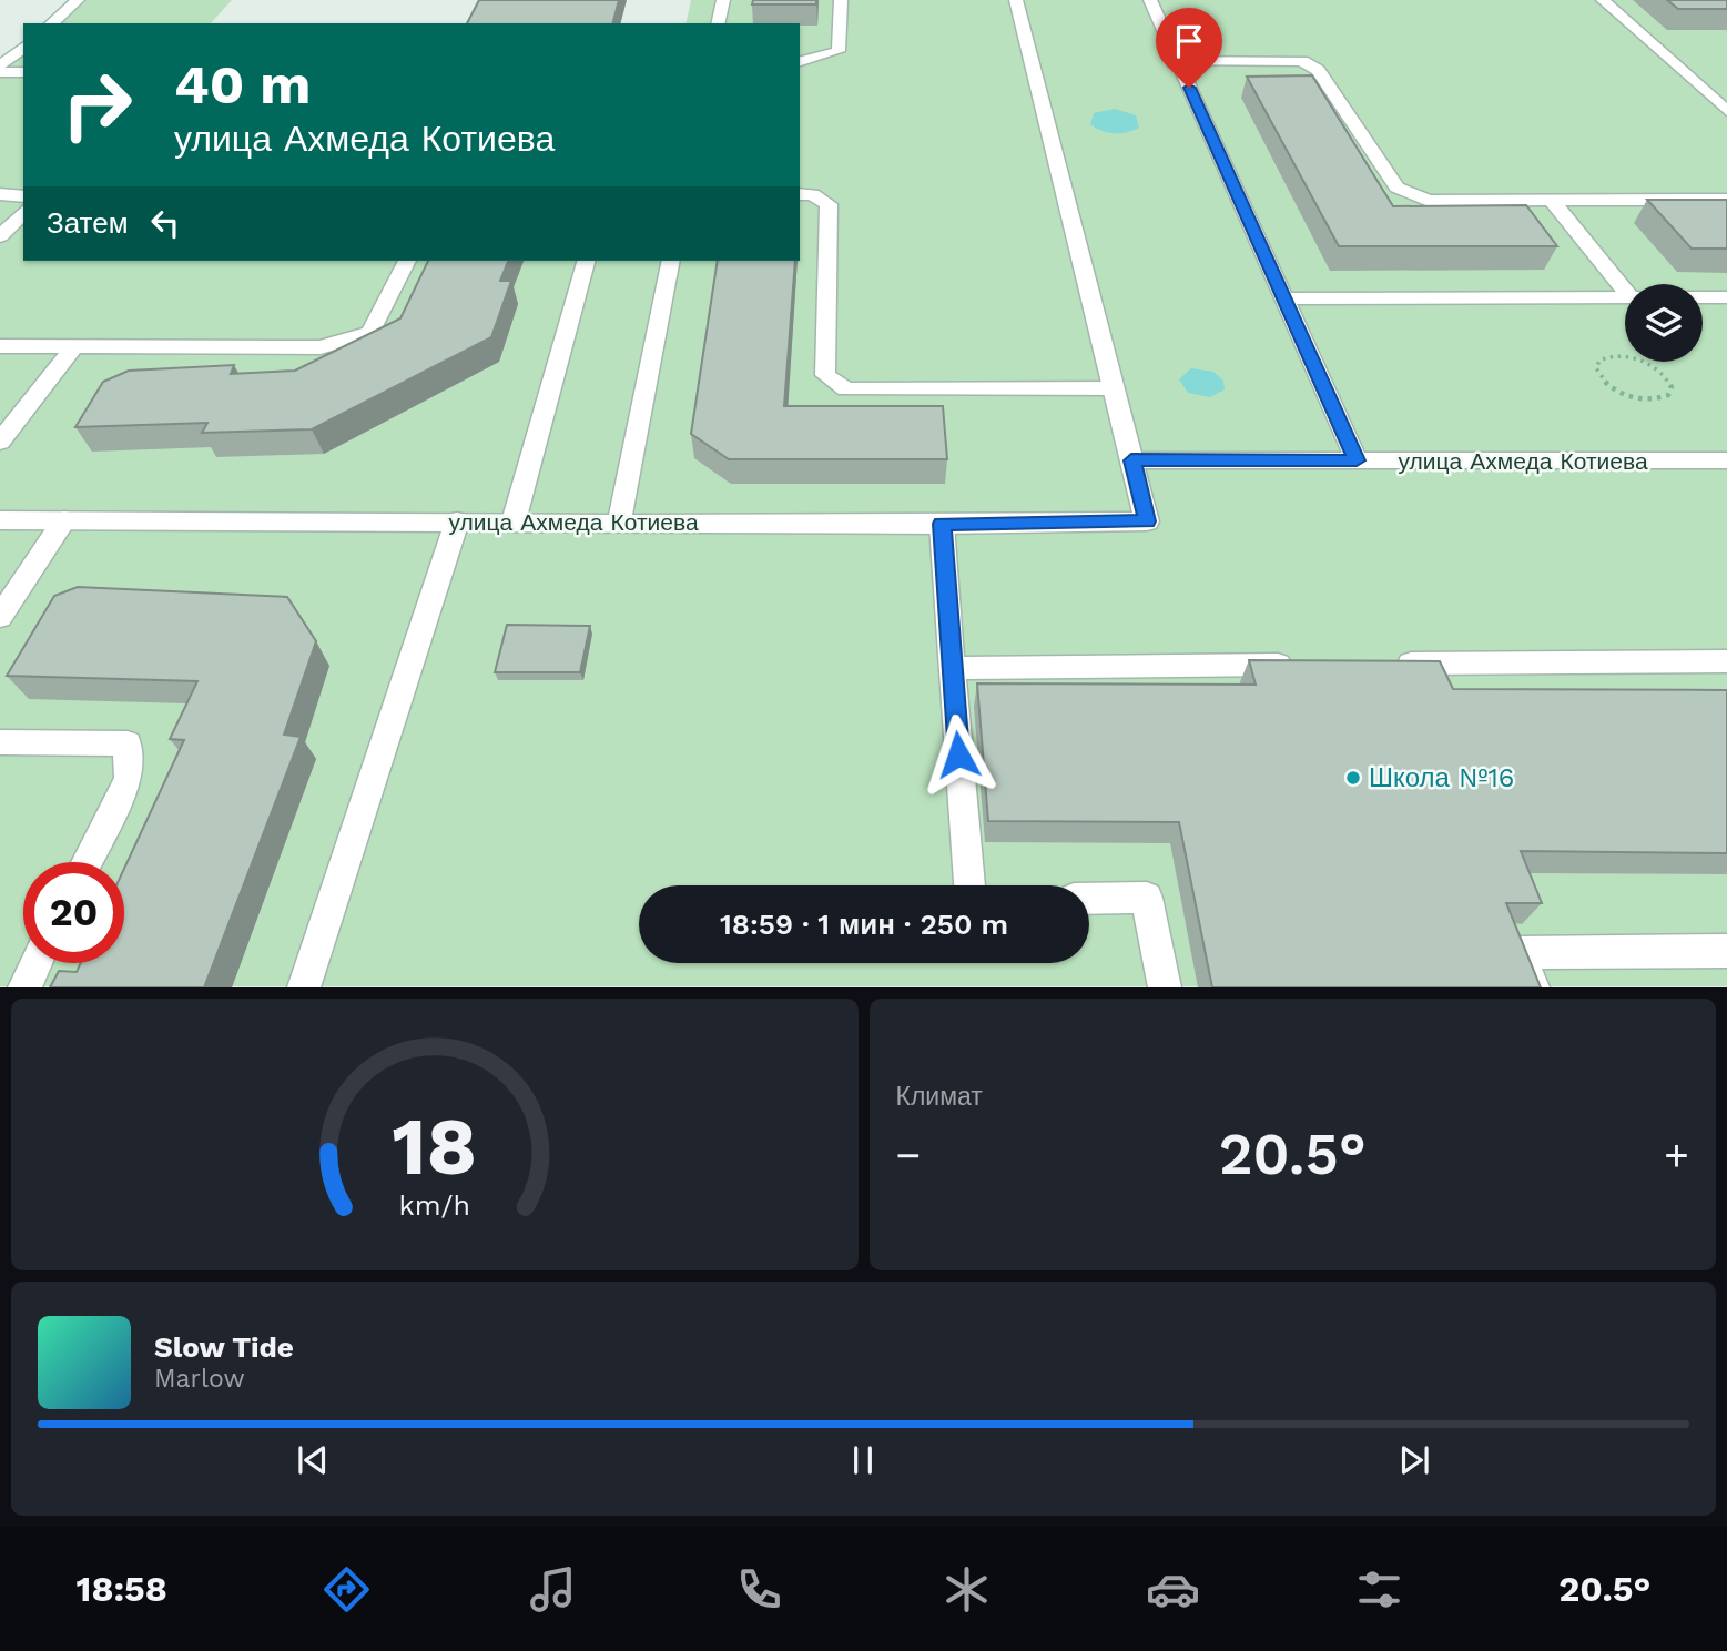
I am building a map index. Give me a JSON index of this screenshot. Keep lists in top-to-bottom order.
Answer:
{
  "streets": {
    "street": ["улица Ахмеда Котиева"]
  },
  "places": ["Школа №16"],
  "page": {
    "turn": ["40 m", "улица Ахмеда Котиева"],
    "then": "Затем",
    "limit": "20",
    "trip": "18:59 · 1 мин · 250 m",
    "tile": "Климат",
    "heat": ["−", "20.5°", "+"],
    "song": ["Slow Tide", "Marlow"],
    "tabs": ["18:58", "20.5°"],
    "gauge": ["18", "km/h"]
  }
}
